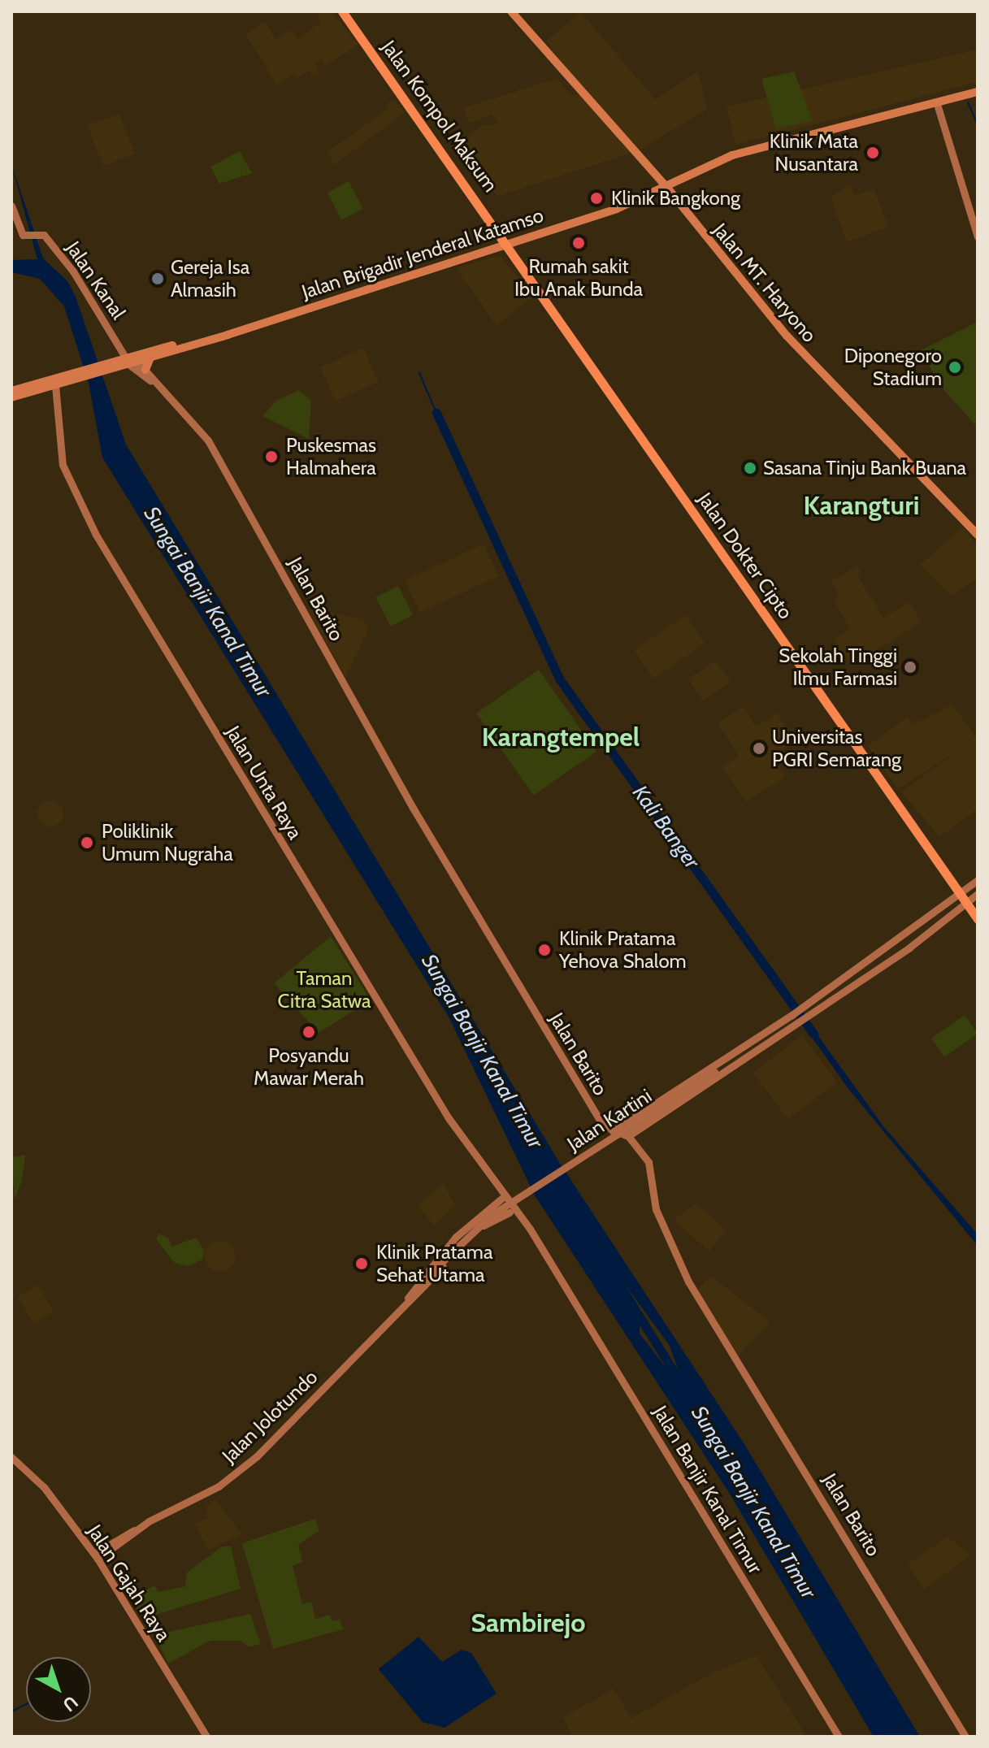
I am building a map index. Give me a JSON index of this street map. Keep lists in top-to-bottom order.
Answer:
{
  "streets": {
    "highway": ["Jalan Kompol Maksum", "Jalan Dokter Cipto"],
    "main road": ["Jalan Brigadir Jenderal Katamso", "Jalan MT. Haryono"],
    "street": [
      "Jalan Kanal",
      "Jalan Barito",
      "Jalan Unta Raya",
      "Jalan Kartini",
      "Jalan Jolotundo",
      "Jalan Banjir Kanal Timur",
      "Jalan Gajah Raya"
    ]
  },
  "crossings": [
    ["Jalan Kompol Maksum", "Jalan Brigadir Jenderal Katamso"],
    ["Jalan Kompol Maksum", "Jalan Dokter Cipto"],
    ["Jalan Brigadir Jenderal Katamso", "Jalan Kanal"],
    ["Jalan Brigadir Jenderal Katamso", "Jalan MT. Haryono"],
    ["Jalan Brigadir Jenderal Katamso", "Jalan Dokter Cipto"],
    ["Jalan Dokter Cipto", "Jalan Kartini"],
    ["Jalan Barito", "Jalan Kartini"],
    ["Jalan Unta Raya", "Jalan Banjir Kanal Timur"],
    ["Jalan Kartini", "Jalan Jolotundo"],
    ["Jalan Jolotundo", "Jalan Gajah Raya"]
  ],
  "districts": ["Karangturi", "Karangtempel", "Sambirejo"],
  "water": ["Sungai Banjir Kanal Timur", "Kali Banger"],
  "parks": ["Taman Citra Satwa"],
  "places": [
    "Klinik Mata Nusantara",
    "Klinik Bangkong",
    "Rumah sakit Ibu Anak Bunda",
    "Gereja Isa Almasih",
    "Diponegoro Stadium",
    "Puskesmas Halmahera",
    "Sasana Tinju Bank Buana",
    "Sekolah Tinggi Ilmu Farmasi",
    "Universitas PGRI Semarang",
    "Poliklinik Umum Nugraha",
    "Klinik Pratama Yehova Shalom",
    "Posyandu Mawar Merah",
    "Klinik Pratama Sehat Utama"
  ],
  "north": "bottom right"
}
